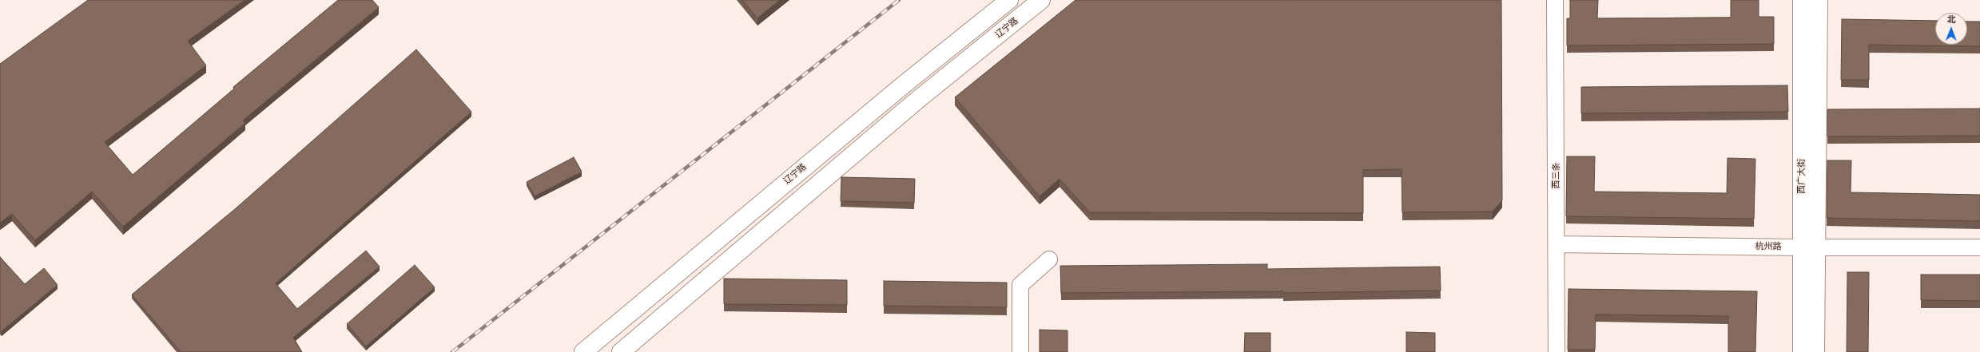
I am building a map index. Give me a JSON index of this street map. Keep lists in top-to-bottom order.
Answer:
{
  "streets": {
    "main road": ["辽宁路", "西广大街"],
    "street": ["西三条", "杭州路"]
  },
  "crossings": [
    ["西三条", "杭州路"],
    ["西广大街", "杭州路"]
  ],
  "north": "top"
}
